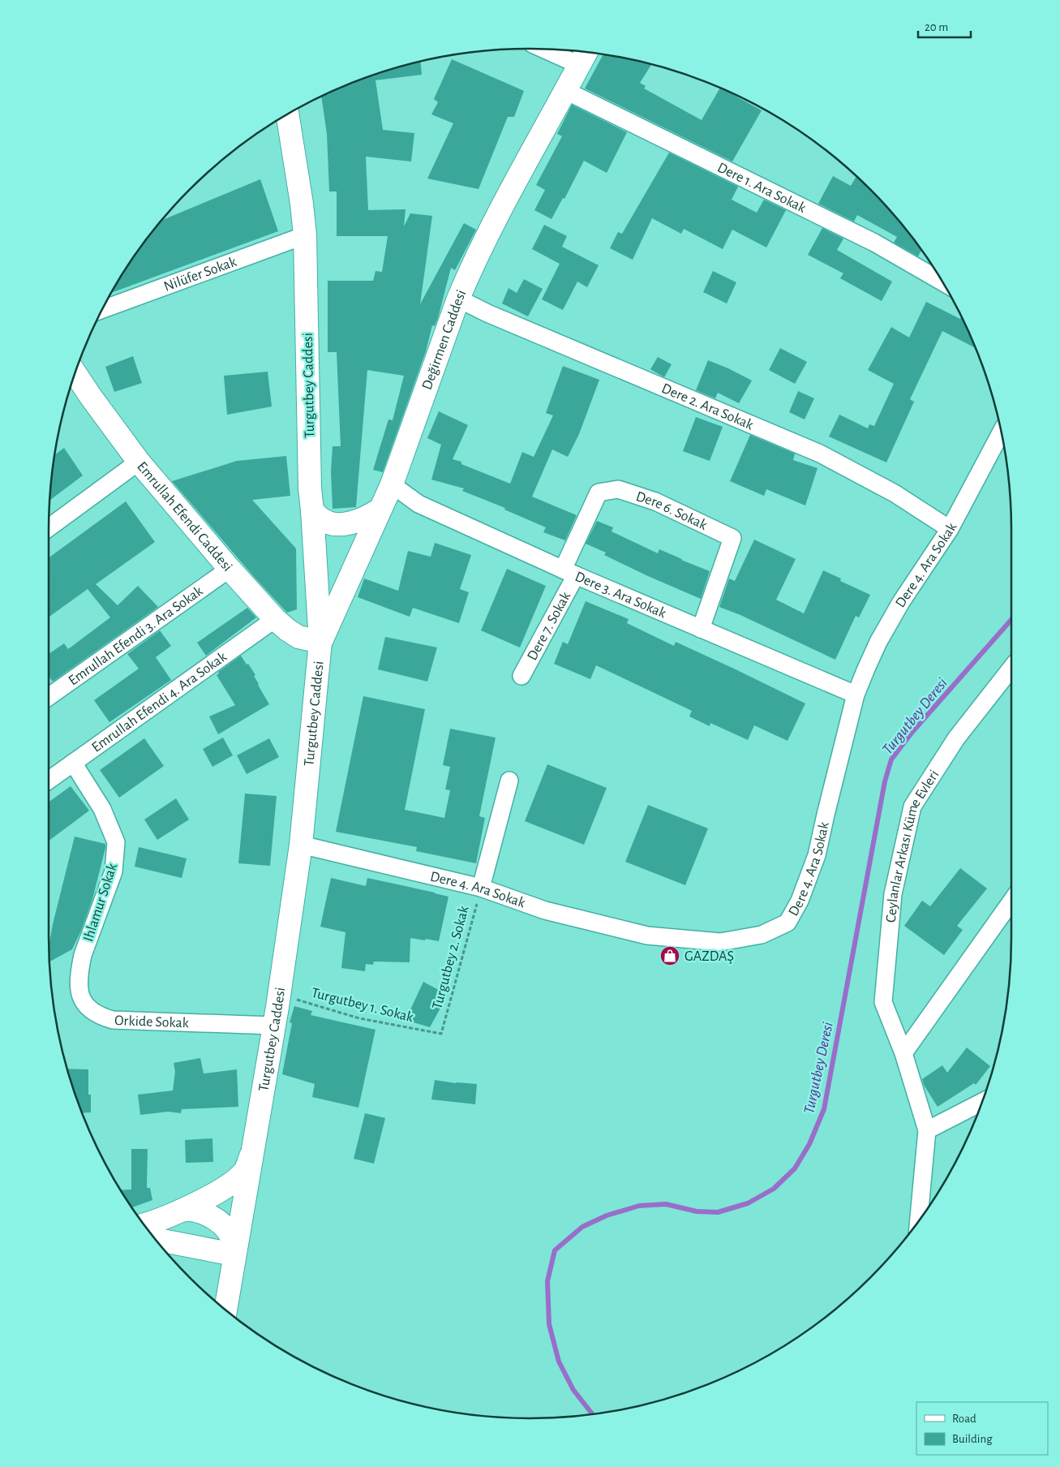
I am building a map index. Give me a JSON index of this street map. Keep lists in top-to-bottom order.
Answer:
{
  "streets": {
    "main road": ["Değirmen Caddesi", "Turgutbey Caddesi", "Emrullah Efendi Caddesi"],
    "street": [
      "Dere 1. Ara Sokak",
      "Nilüfer Sokak",
      "Dere 2. Ara Sokak",
      "Dere 6. Sokak",
      "Dere 4. Ara Sokak",
      "Dere 3. Ara Sokak",
      "Dere 7. Sokak",
      "Emrullah Efendi 3. Ara Sokak",
      "Emrullah Efendi 4. Ara Sokak",
      "Ceylanlar Arkası Küme Evleri",
      "Ihlamur Sokak",
      "Orkide Sokak"
    ],
    "path": ["Turgutbey 2. Sokak", "Turgutbey 1. Sokak"]
  },
  "crossings": [
    ["Dere 1. Ara Sokak", "Değirmen Caddesi"],
    ["Nilüfer Sokak", "Turgutbey Caddesi"],
    ["Değirmen Caddesi", "Turgutbey Caddesi"],
    ["Değirmen Caddesi", "Dere 2. Ara Sokak"],
    ["Değirmen Caddesi", "Emrullah Efendi Caddesi"],
    ["Değirmen Caddesi", "Dere 3. Ara Sokak"],
    ["Turgutbey Caddesi", "Emrullah Efendi Caddesi"],
    ["Turgutbey Caddesi", "Dere 4. Ara Sokak"],
    ["Turgutbey Caddesi", "Turgutbey 1. Sokak"],
    ["Turgutbey Caddesi", "Orkide Sokak"],
    ["Dere 2. Ara Sokak", "Dere 4. Ara Sokak"],
    ["Dere 6. Sokak", "Dere 3. Ara Sokak"],
    ["Dere 6. Sokak", "Dere 7. Sokak"],
    ["Emrullah Efendi Caddesi", "Emrullah Efendi 3. Ara Sokak"],
    ["Emrullah Efendi Caddesi", "Emrullah Efendi 4. Ara Sokak"],
    ["Dere 4. Ara Sokak", "Dere 3. Ara Sokak"],
    ["Dere 4. Ara Sokak", "Turgutbey 2. Sokak"],
    ["Dere 3. Ara Sokak", "Dere 7. Sokak"],
    ["Emrullah Efendi 4. Ara Sokak", "Ihlamur Sokak"],
    ["Ihlamur Sokak", "Orkide Sokak"],
    ["Turgutbey 2. Sokak", "Turgutbey 1. Sokak"]
  ],
  "water": ["Turgutbey Deresi"],
  "places": {
    "shop": ["GAZDAŞ"]
  },
  "legend": ["Road", "Building"],
  "scale_bar": "20 m"
}
